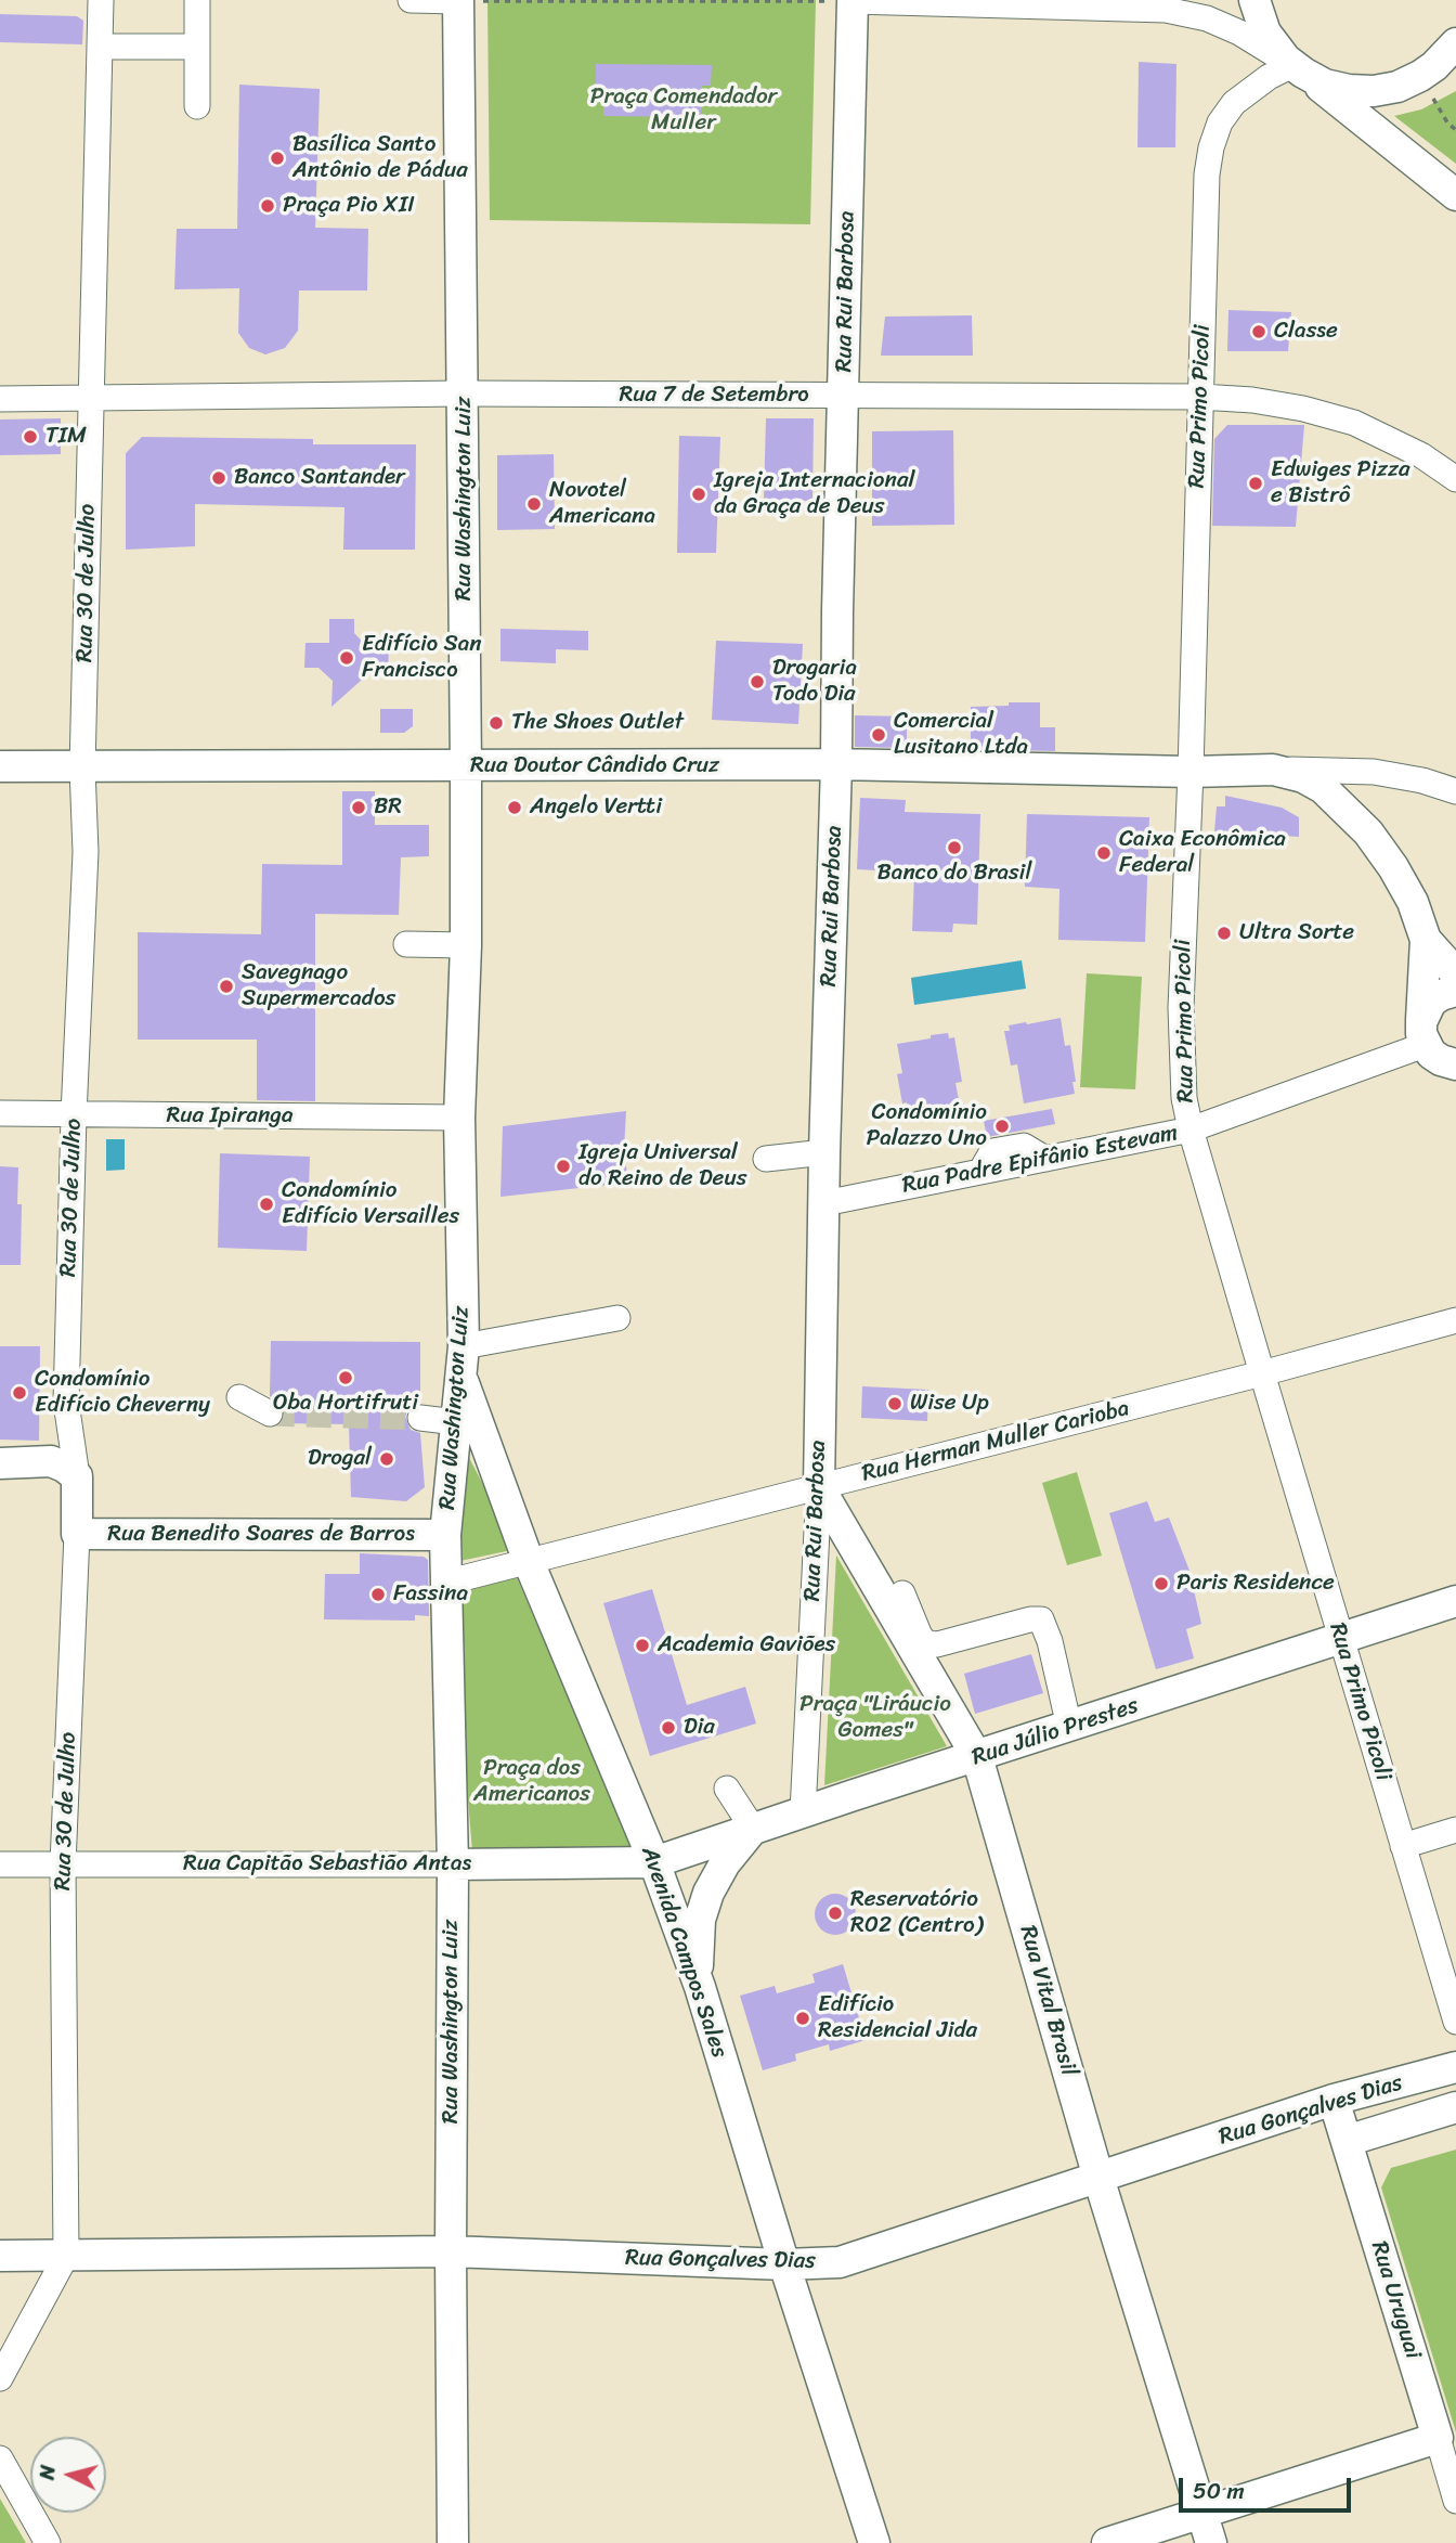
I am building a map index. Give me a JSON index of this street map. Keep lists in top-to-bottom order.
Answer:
{
  "streets": {
    "main road": [
      "Rua Rui Barbosa",
      "Rua Washington Luiz",
      "Rua 30 de Julho",
      "Rua Doutor Cândido Cruz",
      "Rua Benedito Soares de Barros",
      "Rua Júlio Prestes",
      "Rua Capitão Sebastião Antas",
      "Avenida Campos Sales",
      "Rua Vital Brasil",
      "Rua Gonçalves Dias",
      "Rua Uruguai"
    ],
    "street": [
      "Rua 7 de Setembro",
      "Rua Primo Picoli",
      "Rua Ipiranga",
      "Rua Padre Epifânio Estevam",
      "Rua Herman Muller Carioba"
    ]
  },
  "crossings": [
    ["Rua Rui Barbosa", "Rua 7 de Setembro"],
    ["Rua Rui Barbosa", "Rua Doutor Cândido Cruz"],
    ["Rua Rui Barbosa", "Rua Padre Epifânio Estevam"],
    ["Rua Rui Barbosa", "Rua Herman Muller Carioba"],
    ["Rua Rui Barbosa", "Rua Júlio Prestes"],
    ["Rua Rui Barbosa", "Rua Vital Brasil"],
    ["Rua 7 de Setembro", "Rua Primo Picoli"],
    ["Rua 7 de Setembro", "Rua Washington Luiz"],
    ["Rua 7 de Setembro", "Rua 30 de Julho"],
    ["Rua Primo Picoli", "Rua Doutor Cândido Cruz"],
    ["Rua Primo Picoli", "Rua Padre Epifânio Estevam"],
    ["Rua Primo Picoli", "Rua Herman Muller Carioba"],
    ["Rua Primo Picoli", "Rua Júlio Prestes"],
    ["Rua Washington Luiz", "Rua Doutor Cândido Cruz"],
    ["Rua Washington Luiz", "Rua Ipiranga"],
    ["Rua Washington Luiz", "Rua Herman Muller Carioba"],
    ["Rua Washington Luiz", "Rua Benedito Soares de Barros"],
    ["Rua Washington Luiz", "Rua Capitão Sebastião Antas"],
    ["Rua Washington Luiz", "Avenida Campos Sales"],
    ["Rua Washington Luiz", "Rua Gonçalves Dias"],
    ["Rua 30 de Julho", "Rua Doutor Cândido Cruz"],
    ["Rua 30 de Julho", "Rua Ipiranga"],
    ["Rua 30 de Julho", "Rua Benedito Soares de Barros"],
    ["Rua 30 de Julho", "Rua Capitão Sebastião Antas"],
    ["Rua 30 de Julho", "Rua Gonçalves Dias"],
    ["Rua Herman Muller Carioba", "Avenida Campos Sales"],
    ["Rua Herman Muller Carioba", "Rua Vital Brasil"],
    ["Rua Júlio Prestes", "Rua Capitão Sebastião Antas"],
    ["Rua Júlio Prestes", "Avenida Campos Sales"],
    ["Rua Júlio Prestes", "Rua Vital Brasil"],
    ["Rua Capitão Sebastião Antas", "Avenida Campos Sales"],
    ["Avenida Campos Sales", "Rua Gonçalves Dias"],
    ["Rua Vital Brasil", "Rua Gonçalves Dias"],
    ["Rua Gonçalves Dias", "Rua Uruguai"]
  ],
  "parks": ["Praça Comendador Muller", "Praça \"Liráucio Gomes\"", "Praça dos Americanos"],
  "places": [
    "Basílica Santo Antônio de Pádua",
    "Praça Pio XII",
    "Classe",
    "TIM",
    "Banco Santander",
    "Edwiges Pizza e Bistrô",
    "Igreja Internacional da Graça de Deus",
    "Novotel Americana",
    "Edifício San Francisco",
    "Drogaria Todo Dia",
    "The Shoes Outlet",
    "Comercial Lusitano Ltda",
    "BR",
    "Angelo Vertti",
    "Banco do Brasil",
    "Caixa Econômica Federal",
    "Ultra Sorte",
    "Savegnago Supermercados",
    "Condomínio Palazzo Uno",
    "Igreja Universal do Reino de Deus",
    "Condomínio Edifício Versailles",
    "Oba Hortifruti",
    "Condomínio Edifício Cheverny",
    "Wise Up",
    "Drogal",
    "Paris Residence",
    "Fassina",
    "Academia Gaviões",
    "Dia",
    "Reservatório R02 (Centro)",
    "Edifício Residencial Jida"
  ],
  "scale_bar": "50 m",
  "north": "left"
}
